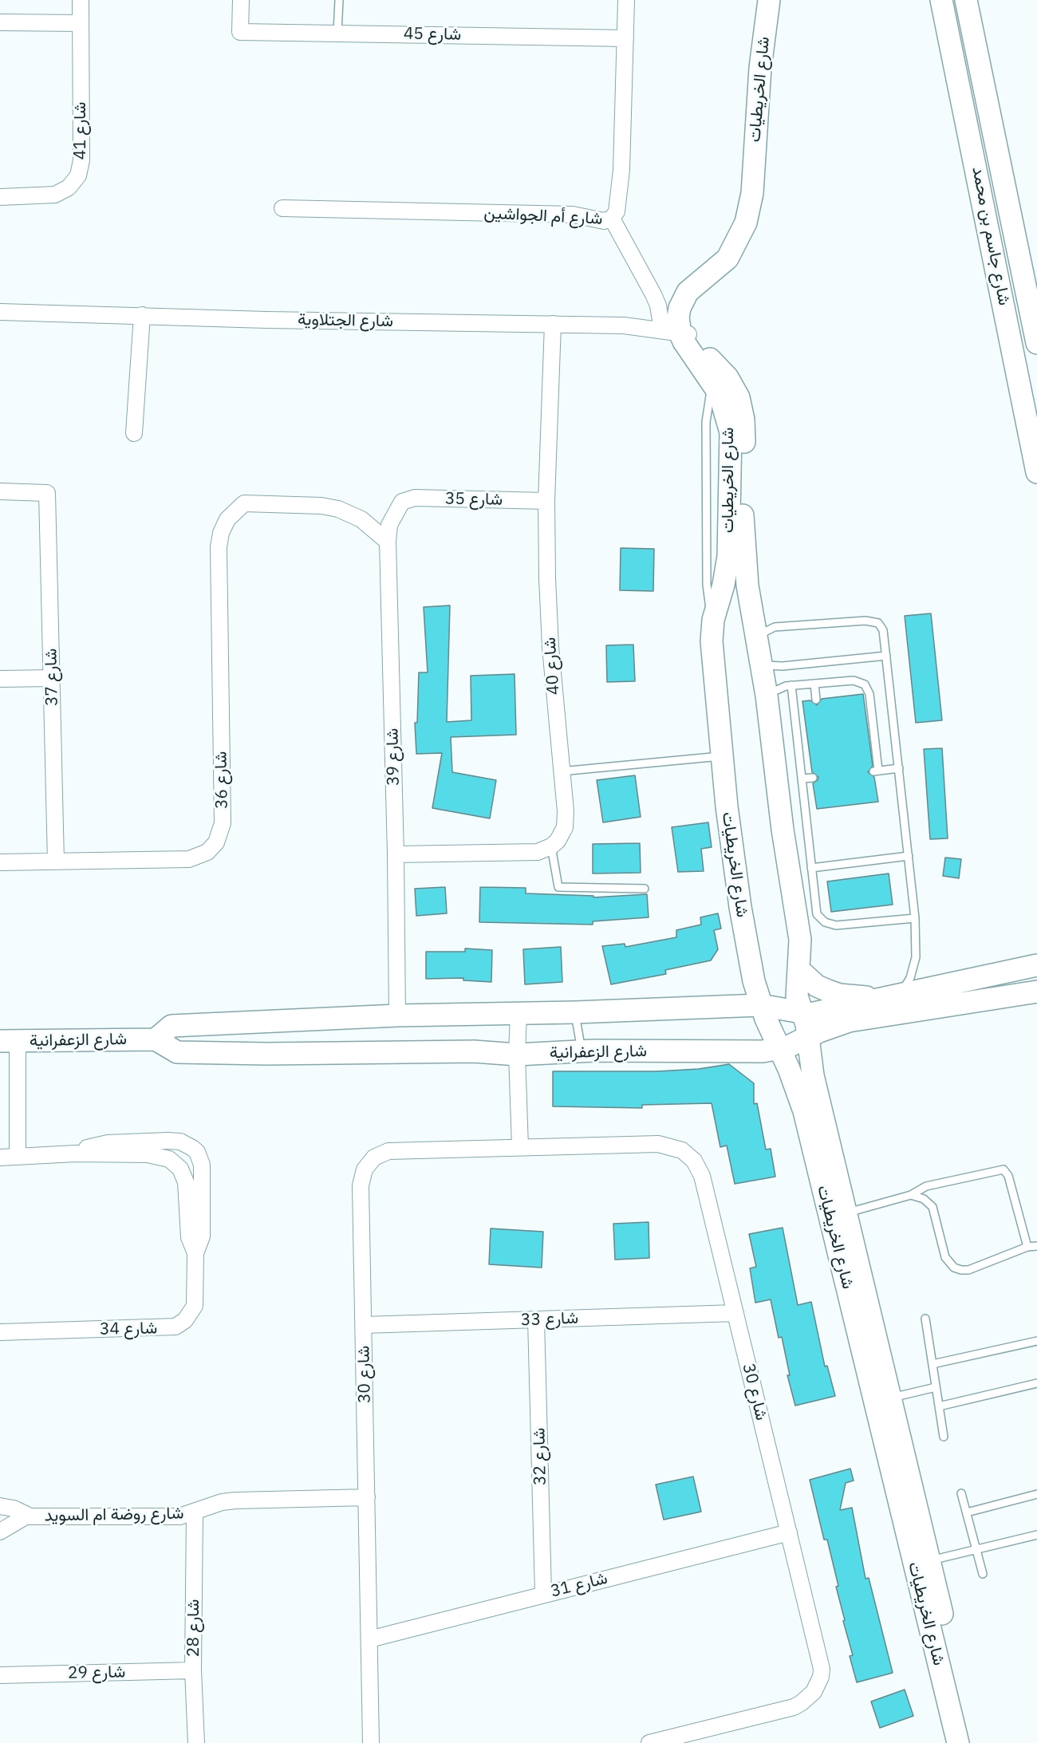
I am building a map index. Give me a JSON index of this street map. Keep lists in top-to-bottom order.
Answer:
{
  "streets": {
    "street": [
      "شارع 45",
      "شارع الخريطيات",
      "شارع 41",
      "شارع أم الجواشين",
      "شارع جاسم بن محمد",
      "شارع الجتلاوية",
      "شارع 35",
      "شارع 40",
      "شارع 37",
      "شارع 39",
      "شارع 36",
      "شارع الزعفرانية",
      "شارع 33",
      "شارع 34",
      "شارع 30",
      "شارع 32",
      "شارع روضة ام السويد",
      "شارع 31",
      "شارع 28",
      "شارع 29"
    ]
  },
  "crossings": [
    ["شارع 45", "شارع أم الجواشين"],
    ["شارع الخريطيات", "شارع الجتلاوية"],
    ["شارع الخريطيات", "شارع الزعفرانية"],
    ["شارع الجتلاوية", "شارع 40"],
    ["شارع 35", "شارع 40"],
    ["شارع 35", "شارع 39"],
    ["شارع 37", "شارع 36"],
    ["شارع 39", "شارع 36"],
    ["شارع 33", "شارع 30"],
    ["شارع 33", "شارع 32"],
    ["شارع 30", "شارع روضة ام السويد"],
    ["شارع 30", "شارع 31"],
    ["شارع 32", "شارع 31"],
    ["شارع روضة ام السويد", "شارع 28"],
    ["شارع 28", "شارع 29"]
  ]
}
